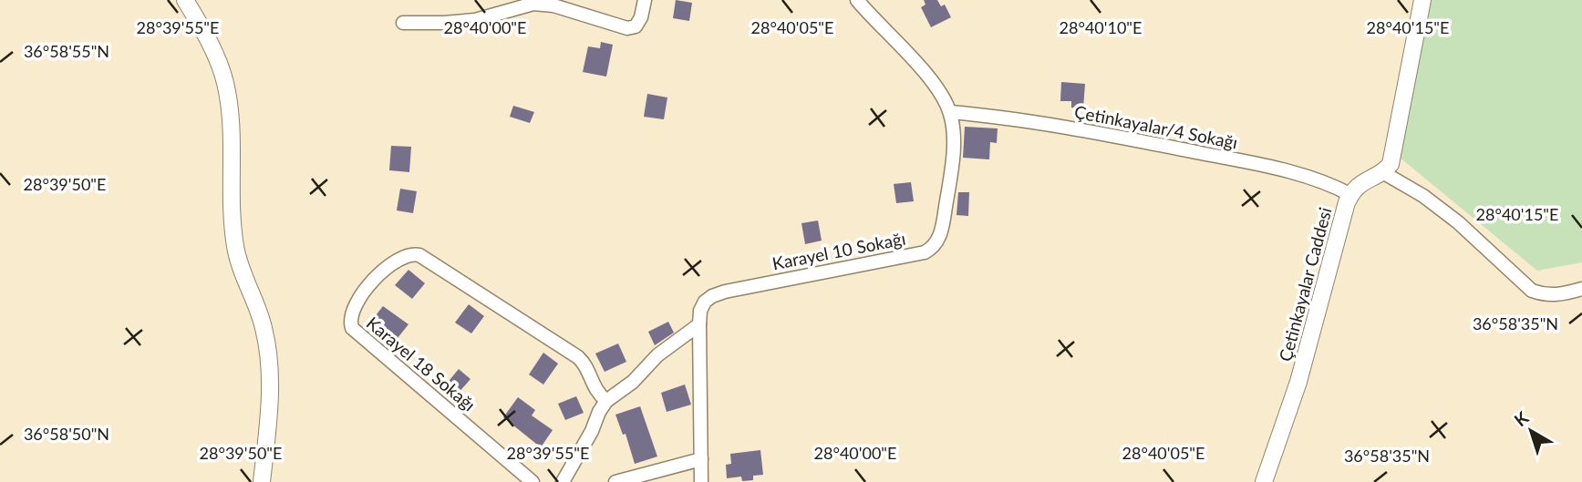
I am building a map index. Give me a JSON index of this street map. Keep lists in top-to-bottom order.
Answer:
{
  "streets": {
    "street": [
      "Çetinkayalar/4 Sokağı",
      "Karayel 10 Sokağı",
      "Çetinkayalar Caddesi",
      "Karayel 18 Sokağı"
    ]
  },
  "crossings": [
    ["Çetinkayalar/4 Sokağı", "Karayel 10 Sokağı"],
    ["Çetinkayalar/4 Sokağı", "Çetinkayalar Caddesi"]
  ],
  "north": "top left",
  "coordinates": [
    "28°39'55\"E",
    "28°40'00\"E",
    "28°40'05\"E",
    "28°40'10\"E",
    "28°40'15\"E",
    "36°58'55\"N",
    "28°39'50\"E",
    "36°58'35\"N",
    "36°58'50\"N"
  ]
}
